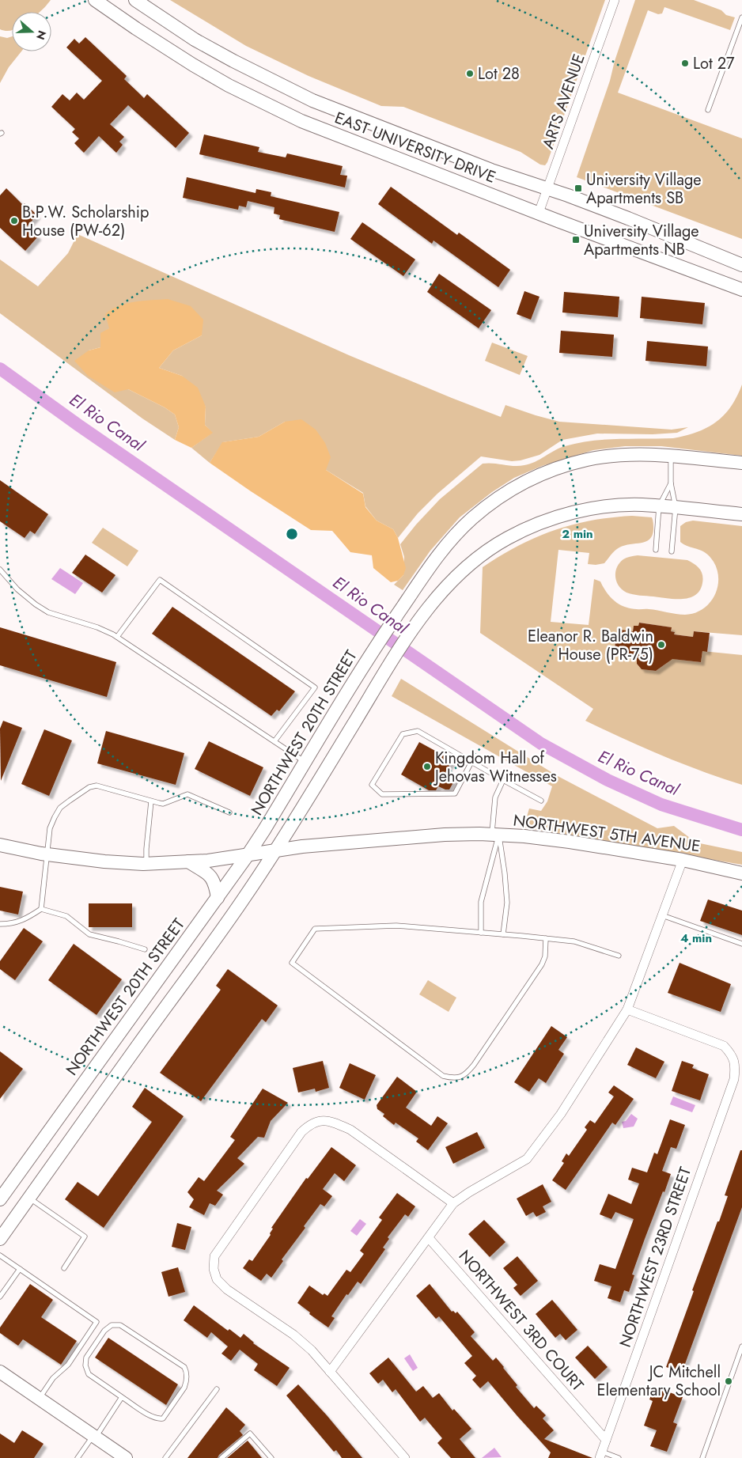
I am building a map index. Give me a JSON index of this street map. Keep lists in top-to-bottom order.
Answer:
{
  "streets": {
    "street": [
      "ARTS AVENUE",
      "EAST UNIVERSITY DRIVE",
      "NORTHWEST 20TH STREET",
      "NORTHWEST 5TH AVENUE",
      "NORTHWEST 23RD STREET",
      "NORTHWEST 3RD COURT"
    ]
  },
  "crossings": [
    ["ARTS AVENUE", "EAST UNIVERSITY DRIVE"],
    ["NORTHWEST 20TH STREET", "NORTHWEST 5TH AVENUE"],
    ["NORTHWEST 23RD STREET", "NORTHWEST 3RD COURT"]
  ],
  "water": ["El Rio Canal"],
  "places": {
    "other": [
      "Lot 27",
      "Lot 28",
      "B.P.W. Scholarship House (PW-62)",
      "Eleanor R. Baldwin House (PR-75)",
      "Kingdom Hall of Jehovas Witnesses",
      "JC Mitchell Elementary School"
    ],
    "transit": ["University Village Apartments SB", "University Village Apartments NB"]
  },
  "north": "right",
  "rings": ["2 min", "4 min"]
}
